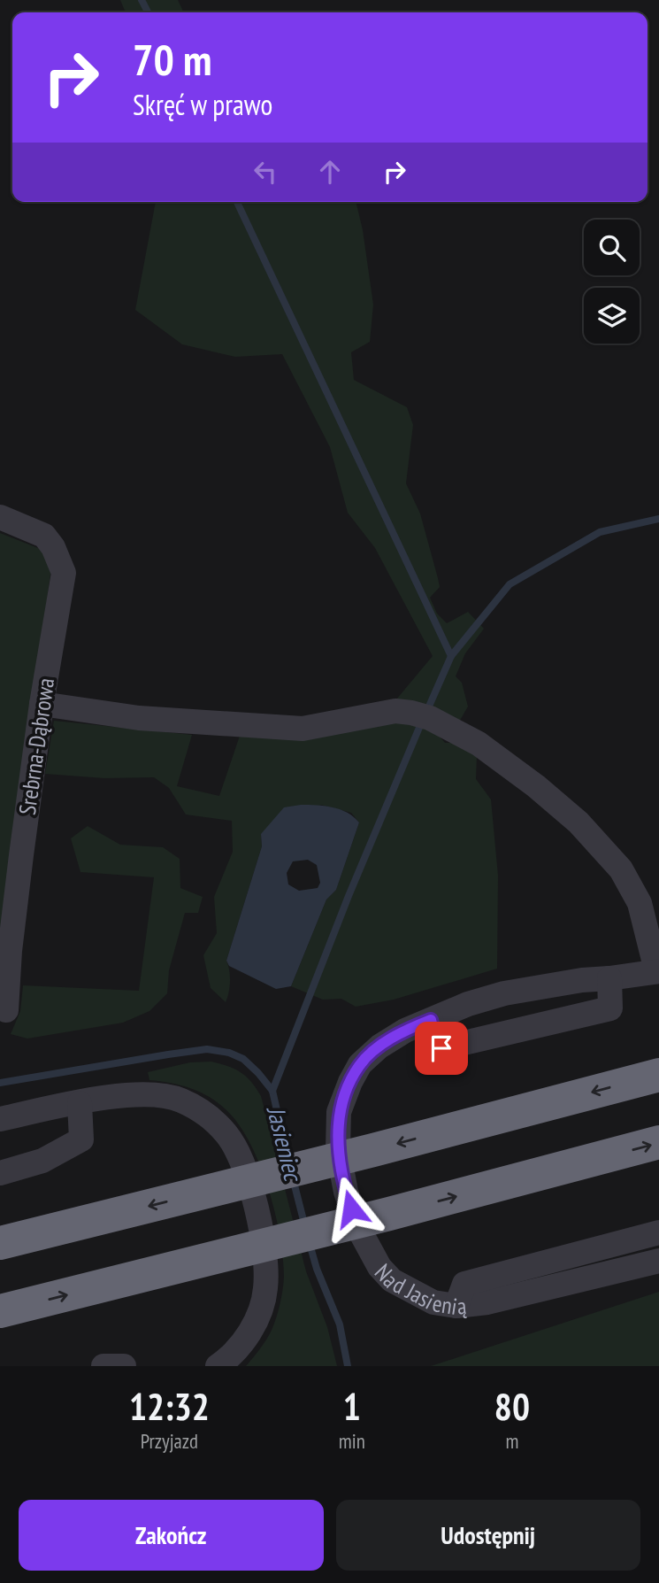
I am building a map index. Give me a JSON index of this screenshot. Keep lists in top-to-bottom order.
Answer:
{
  "streets": {
    "street": ["Srebrna-Dąbrowa", "Nad Jasienią"]
  },
  "water": ["Jasieniec"],
  "page": {
    "turn": ["70 m", "Skręć w prawo"],
    "eta": [
      "12:32",
      "Przyjazd",
      "1",
      "min",
      "80",
      "m"
    ],
    "buttons": ["Zakończ", "Udostępnij"]
  }
}
